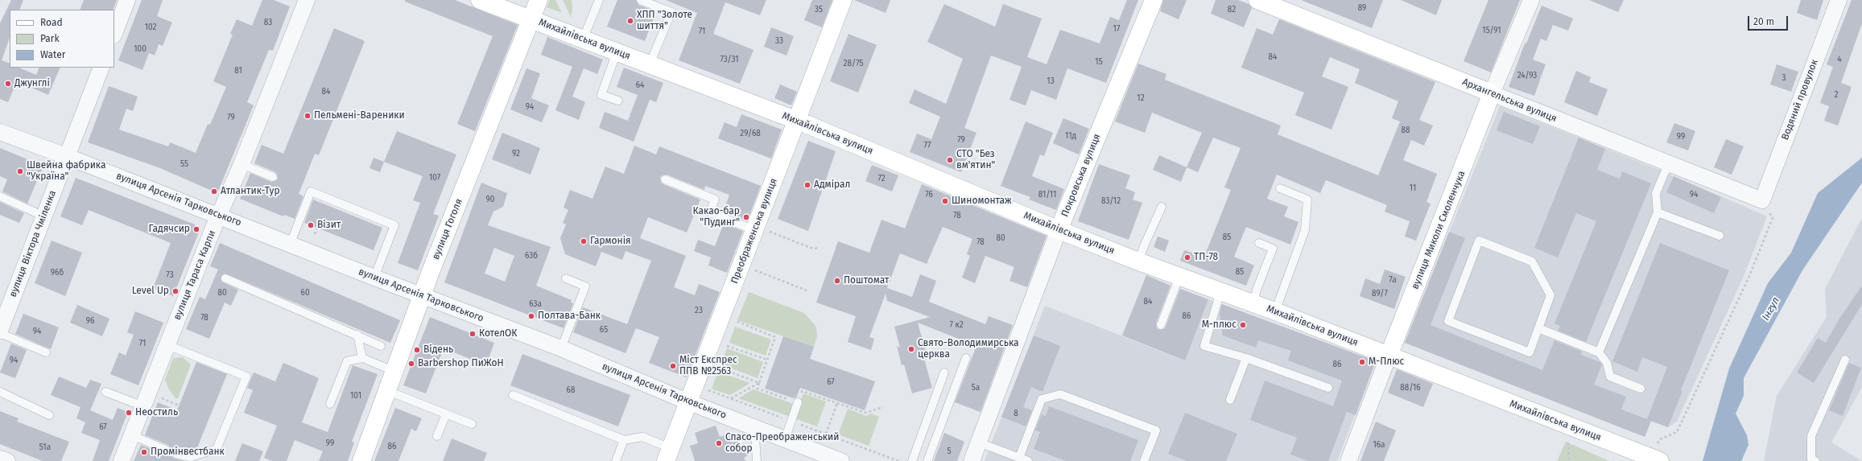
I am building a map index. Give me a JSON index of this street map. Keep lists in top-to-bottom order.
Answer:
{
  "streets": {
    "street": [
      "Михайлівська вулиця",
      "Водяний провулок",
      "Архангельська вулиця",
      "Покровська вулиця",
      "вулиця Арсенія Тарковського",
      "вулиця Гоголя",
      "вулиця Миколи Смоленчука",
      "Преображенська вулиця",
      "вулиця Віктора Чміленка",
      "вулиця Тараса Карпи"
    ]
  },
  "crossings": [
    ["Михайлівська вулиця", "Покровська вулиця"],
    ["Михайлівська вулиця", "вулиця Гоголя"],
    ["Михайлівська вулиця", "вулиця Миколи Смоленчука"],
    ["Михайлівська вулиця", "Преображенська вулиця"],
    ["Водяний провулок", "Архангельська вулиця"],
    ["Архангельська вулиця", "вулиця Миколи Смоленчука"],
    ["вулиця Арсенія Тарковського", "вулиця Гоголя"],
    ["вулиця Арсенія Тарковського", "Преображенська вулиця"],
    ["вулиця Арсенія Тарковського", "вулиця Віктора Чміленка"],
    ["вулиця Арсенія Тарковського", "вулиця Тараса Карпи"]
  ],
  "water": ["Інгул"],
  "places": [
    "ХПП \"Золоте шиття\"",
    "Джунглі",
    "Пельмені-Вареники",
    "СТО \"Без вм'ятин\"",
    "Швейна фабрика \"Україна\"",
    "Адмірал",
    "Атлантик-Тур",
    "Шиномонтаж",
    "Какао-бар \"Пудинг\"",
    "Візит",
    "Гадячсир",
    "Гармонія",
    "ТП-78",
    "Поштомат",
    "Level Up",
    "Полтава-Банк",
    "М-плюс",
    "КотелОК",
    "Свято-Володимирська церква",
    "Відень",
    "М-Плюс",
    "Barbershop ПиЖоН",
    "Міст Експрес ППВ №2563",
    "Неостиль",
    "Спасо-Преображенський собор",
    "Промінвестбанк"
  ],
  "house_numbers": [
    "89",
    "35",
    "82",
    "83",
    "102",
    "17",
    "15/91",
    "71",
    "33",
    "100",
    "84",
    "73/31",
    "4",
    "15",
    "28/75",
    "81",
    "24/93",
    "3",
    "13",
    "64",
    "84",
    "2",
    "12",
    "94",
    "79",
    "88",
    "29/68",
    "11д",
    "99",
    "79",
    "77",
    "92",
    "55",
    "107",
    "72",
    "11",
    "76",
    "81/11",
    "94",
    "90",
    "83/12",
    "78",
    "85",
    "80",
    "78",
    "63б",
    "85",
    "96б",
    "73",
    "7а",
    "80",
    "60",
    "89/7",
    "84",
    "63а",
    "23",
    "86",
    "78",
    "96",
    "7 к2",
    "65",
    "94",
    "71",
    "94",
    "86",
    "67",
    "5а",
    "88/16",
    "68",
    "101",
    "8",
    "67",
    "99",
    "16а",
    "86",
    "51а",
    "5"
  ],
  "legend": ["Road", "Park", "Water"],
  "scale_bar": "20 m"
}
